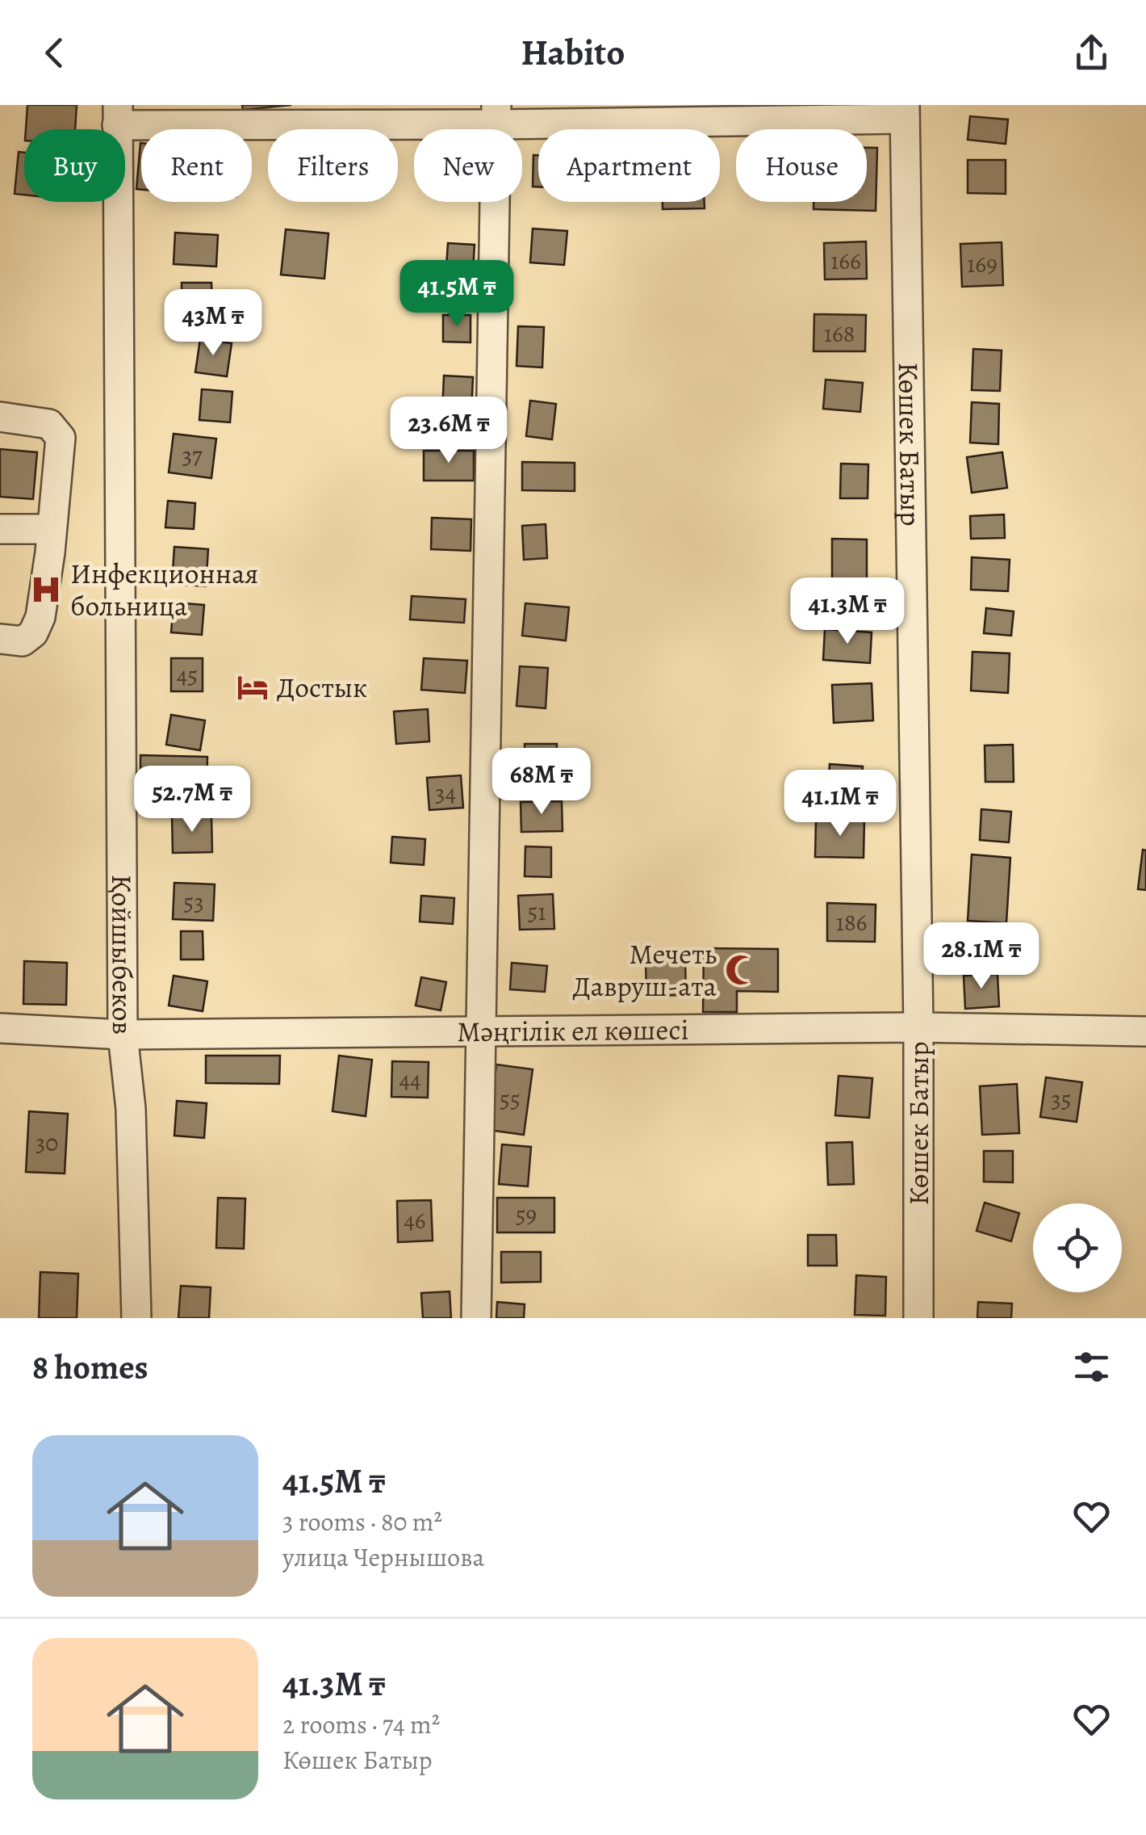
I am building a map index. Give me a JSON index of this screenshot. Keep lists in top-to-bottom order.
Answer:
{
  "streets": {
    "street": ["Көшек Батыр", "Қойшыбеков", "Мәңгілік ел көшесі"]
  },
  "crossings": [
    ["Көшек Батыр", "Мәңгілік ел көшесі"],
    ["Қойшыбеков", "Мәңгілік ел көшесі"]
  ],
  "places": {
    "hospital": ["Инфекционная больница"],
    "hotel": ["Достык"],
    "mosque": ["Мечеть Давруш-ата"]
  },
  "house_numbers": [
    "166",
    "169",
    "168",
    "37",
    "45",
    "34",
    "53",
    "51",
    "186",
    "44",
    "55",
    "35",
    "30",
    "59",
    "46"
  ],
  "page": {
    "header": "Habito",
    "chip": [
      "Buy",
      "Rent",
      "Filters",
      "New",
      "Apartment",
      "House"
    ],
    "price": [
      "41.5M ₸",
      "43M ₸",
      "23.6M ₸",
      "41.3M ₸",
      "68M ₸",
      "52.7M ₸",
      "41.1M ₸",
      "28.1M ₸"
    ],
    "heading": "8 homes",
    "list": [
      {
        "name": "41.5M ₸",
        "note": "3 rooms · 80 m² · улица Чернышова"
      },
      {
        "name": "41.3M ₸",
        "note": "2 rooms · 74 m² · Көшек Батыр"
      }
    ]
  }
}
